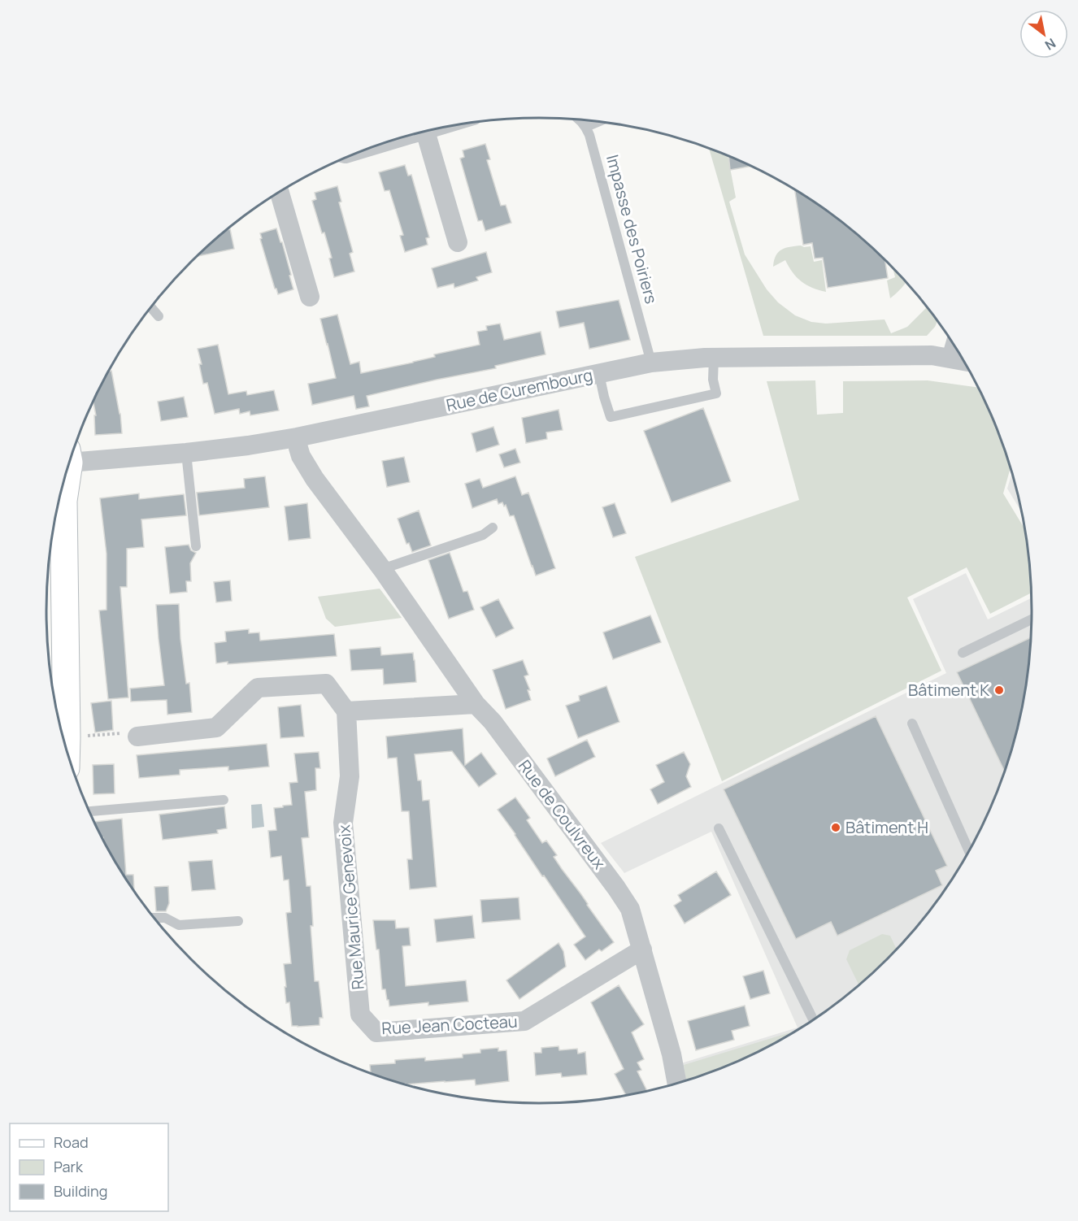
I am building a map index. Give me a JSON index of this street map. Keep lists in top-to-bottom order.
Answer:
{
  "streets": {
    "street": [
      "Rue de Curembourg",
      "Rue de Coulvreux",
      "Rue Maurice Genevoix",
      "Rue Jean Cocteau"
    ],
    "lane": ["Impasse des Poiriers"]
  },
  "crossings": [
    ["Impasse des Poiriers", "Rue de Curembourg"],
    ["Rue de Curembourg", "Rue de Coulvreux"],
    ["Rue de Coulvreux", "Rue Jean Cocteau"],
    ["Rue Maurice Genevoix", "Rue Jean Cocteau"]
  ],
  "places": ["Bâtiment K", "Bâtiment H"],
  "legend": ["Road", "Park", "Building"],
  "north": "bottom right"
}
